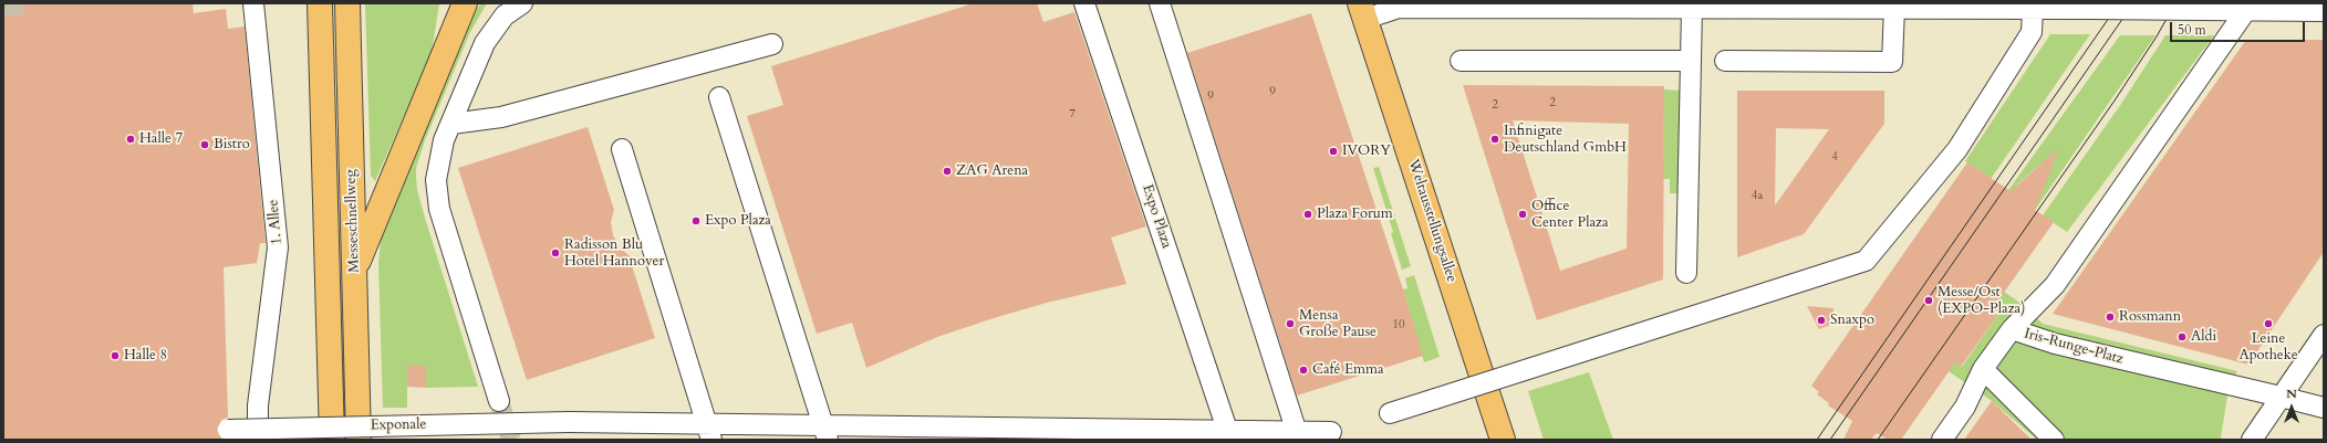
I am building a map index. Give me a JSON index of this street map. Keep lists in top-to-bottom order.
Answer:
{
  "streets": {
    "main road": ["Messeschnellweg", "Weltausstellungsallee"],
    "street": [
      "Expo Plaza",
      "1. Allee",
      "Iris-Runge-Platz",
      "Exponale"
    ]
  },
  "places": [
    "Halle 7",
    "Infinigate Deutschland GmbH",
    "Bistro",
    "IVORY",
    "ZAG Arena",
    "Plaza Forum",
    "Office Center Plaza",
    "Expo Plaza",
    "Radisson Blu Hotel Hannover",
    "Messe/Ost (EXPO-Plaza)",
    "Rossmann",
    "Snaxpo",
    "Mensa Große Pause",
    "Leine Apotheke",
    "Aldi",
    "Halle 8",
    "Café Emma"
  ],
  "house_numbers": [
    "9",
    "9",
    "2",
    "2",
    "7",
    "4",
    "4a",
    "10"
  ],
  "scale_bar": "50 m",
  "north": "top"
}
